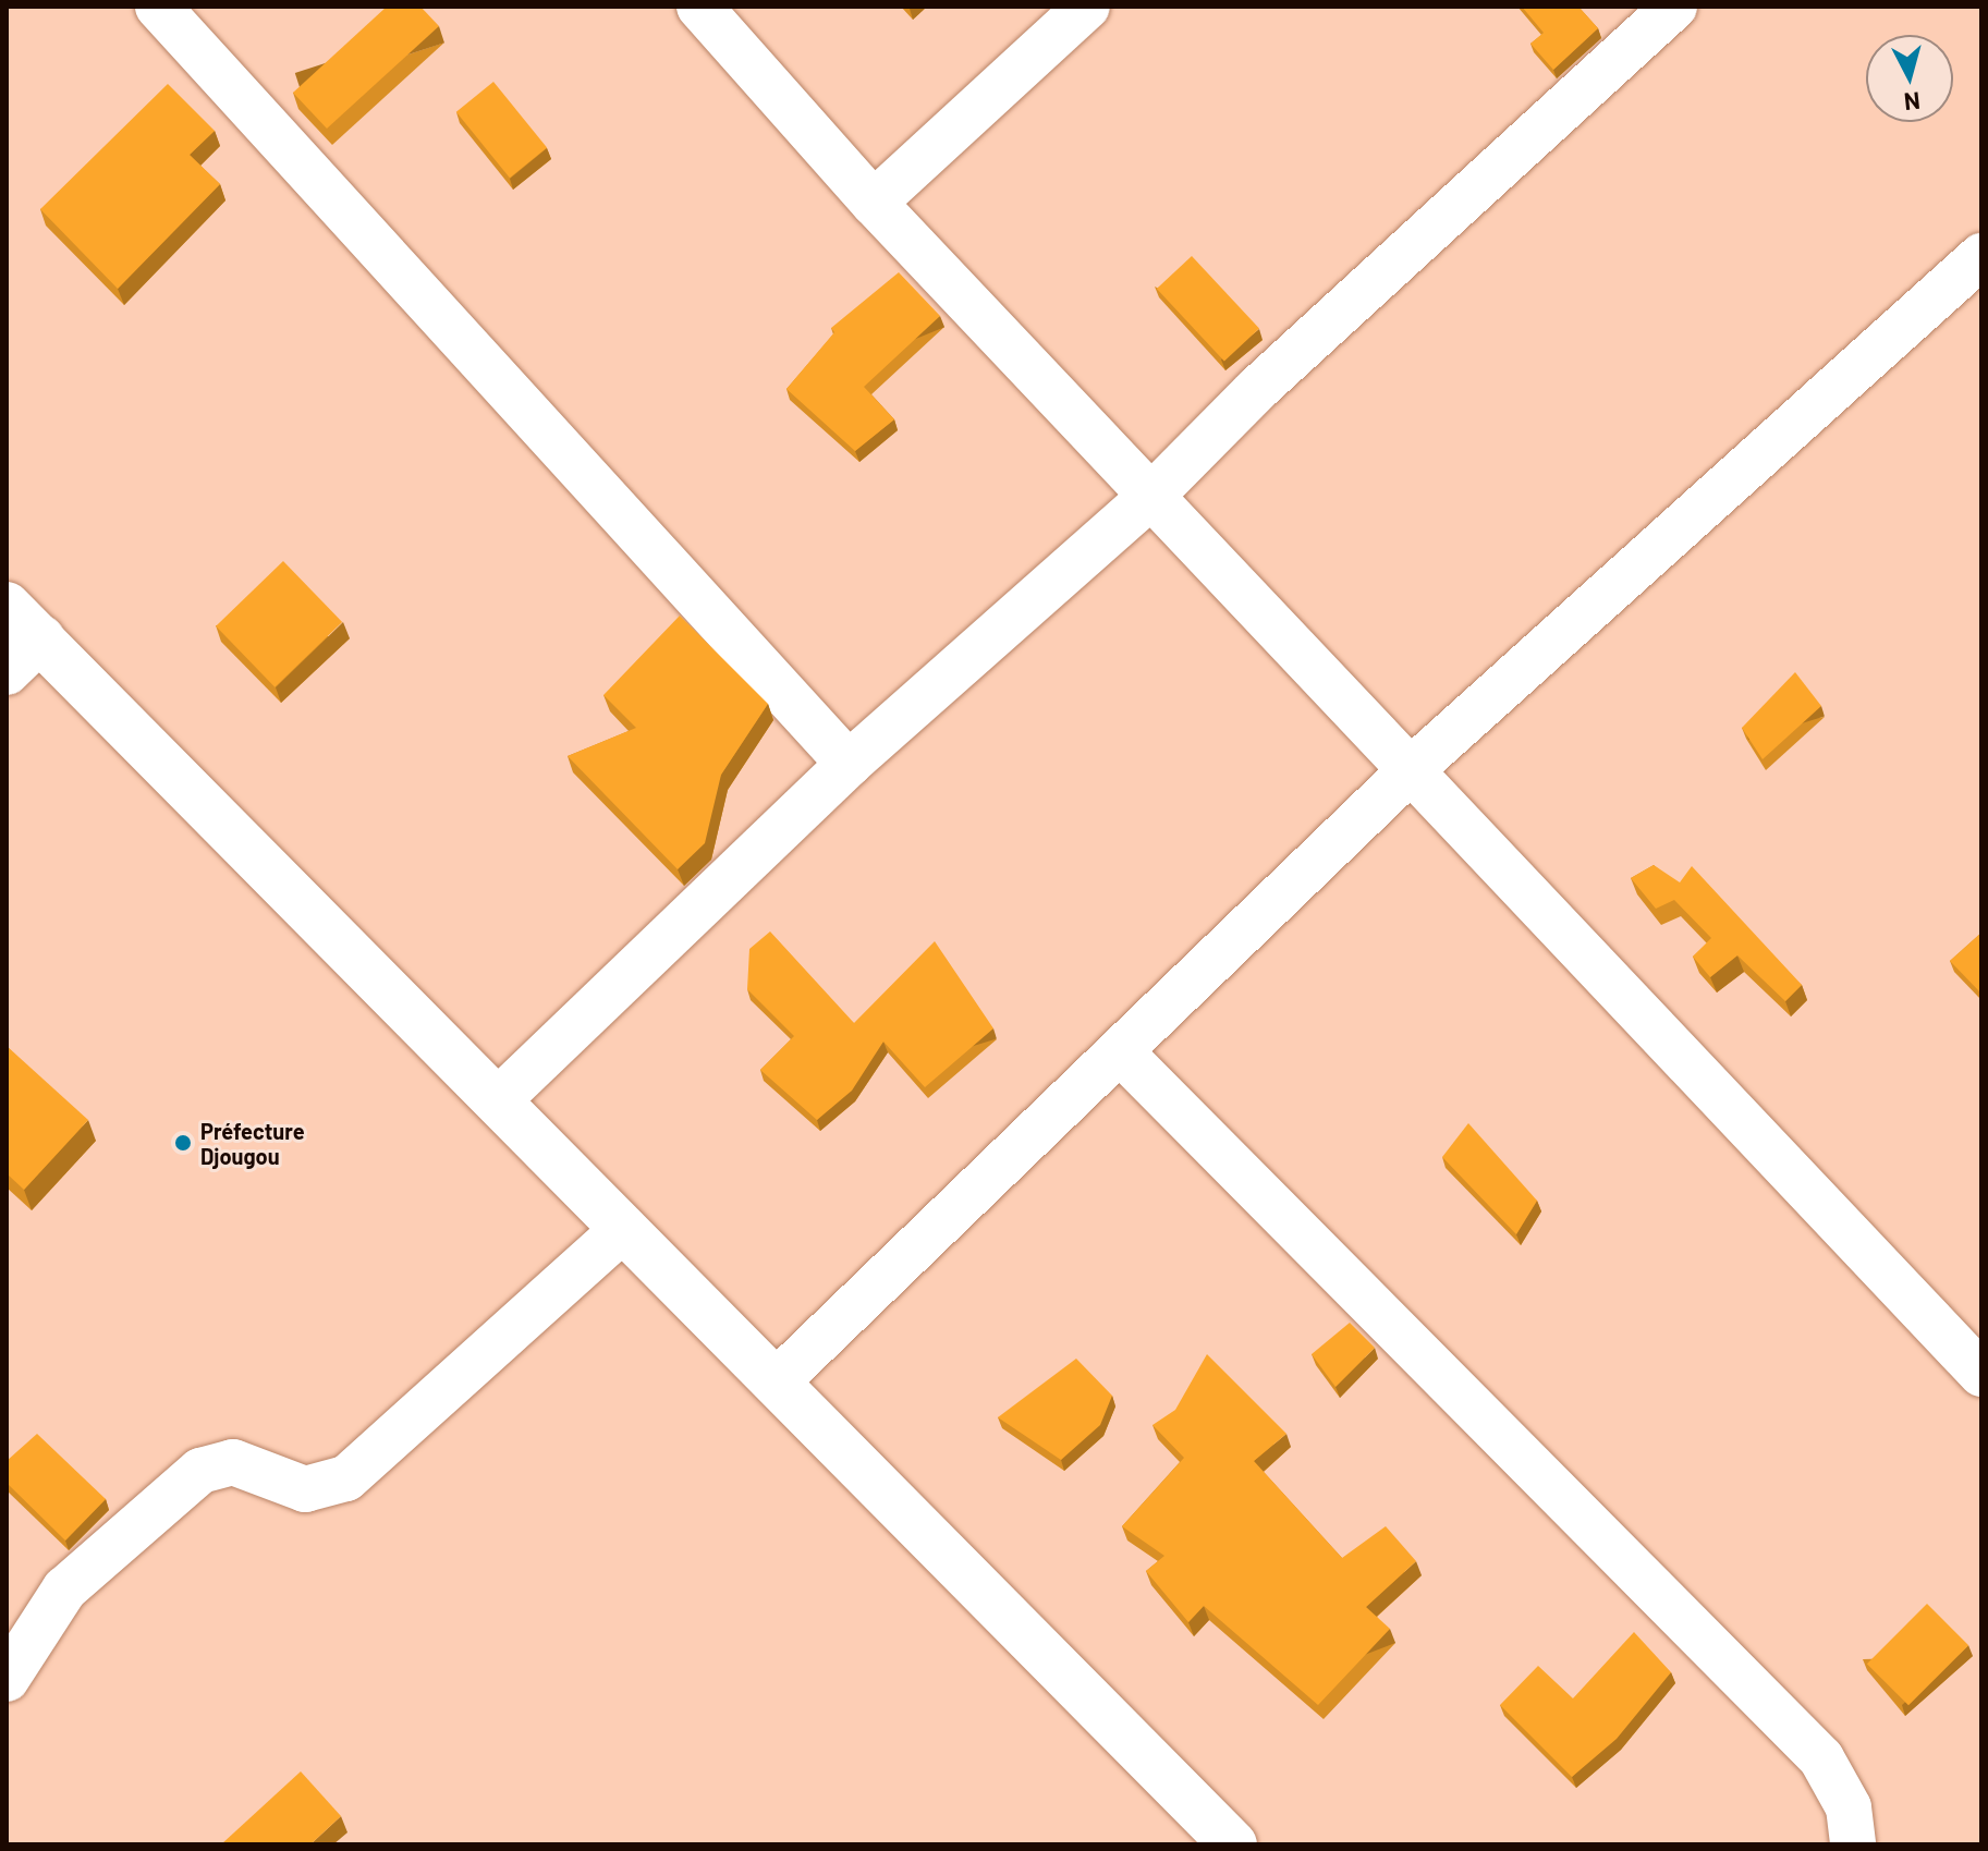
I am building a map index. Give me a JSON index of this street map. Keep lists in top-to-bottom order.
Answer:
{
  "places": ["Préfecture Djougou"],
  "north": "bottom"
}
